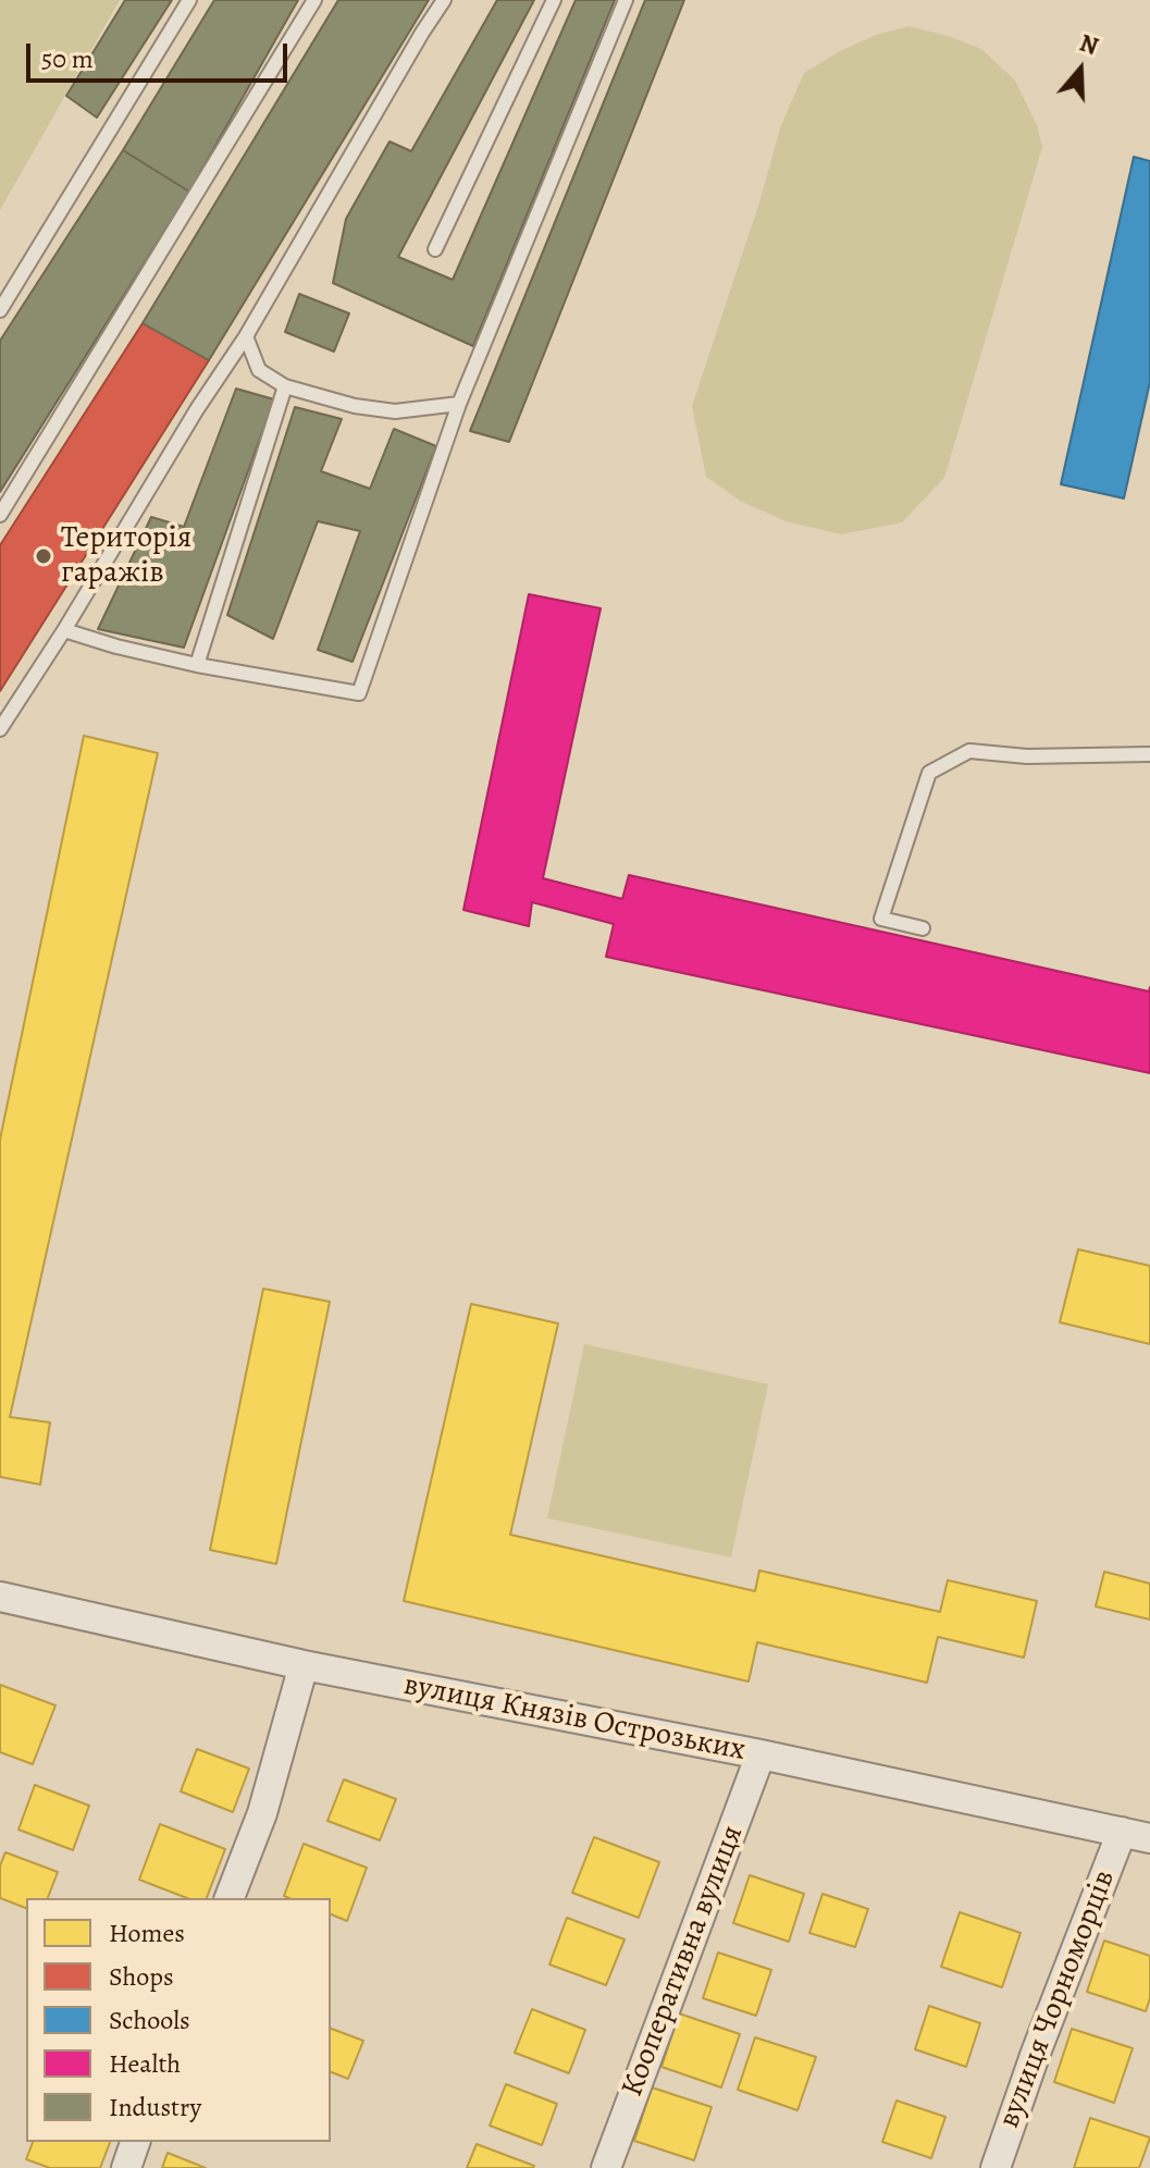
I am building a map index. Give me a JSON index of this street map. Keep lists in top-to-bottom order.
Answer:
{
  "streets": {
    "street": ["вулиця Князів Острозьких", "Кооперативна вулиця", "вулиця Чорноморців"]
  },
  "crossings": [
    ["вулиця Князів Острозьких", "Кооперативна вулиця"],
    ["вулиця Князів Острозьких", "вулиця Чорноморців"]
  ],
  "places": ["Територія гаражів"],
  "legend": [
    "Homes",
    "Shops",
    "Schools",
    "Health",
    "Industry"
  ],
  "scale_bar": "50 m",
  "north": "top"
}
